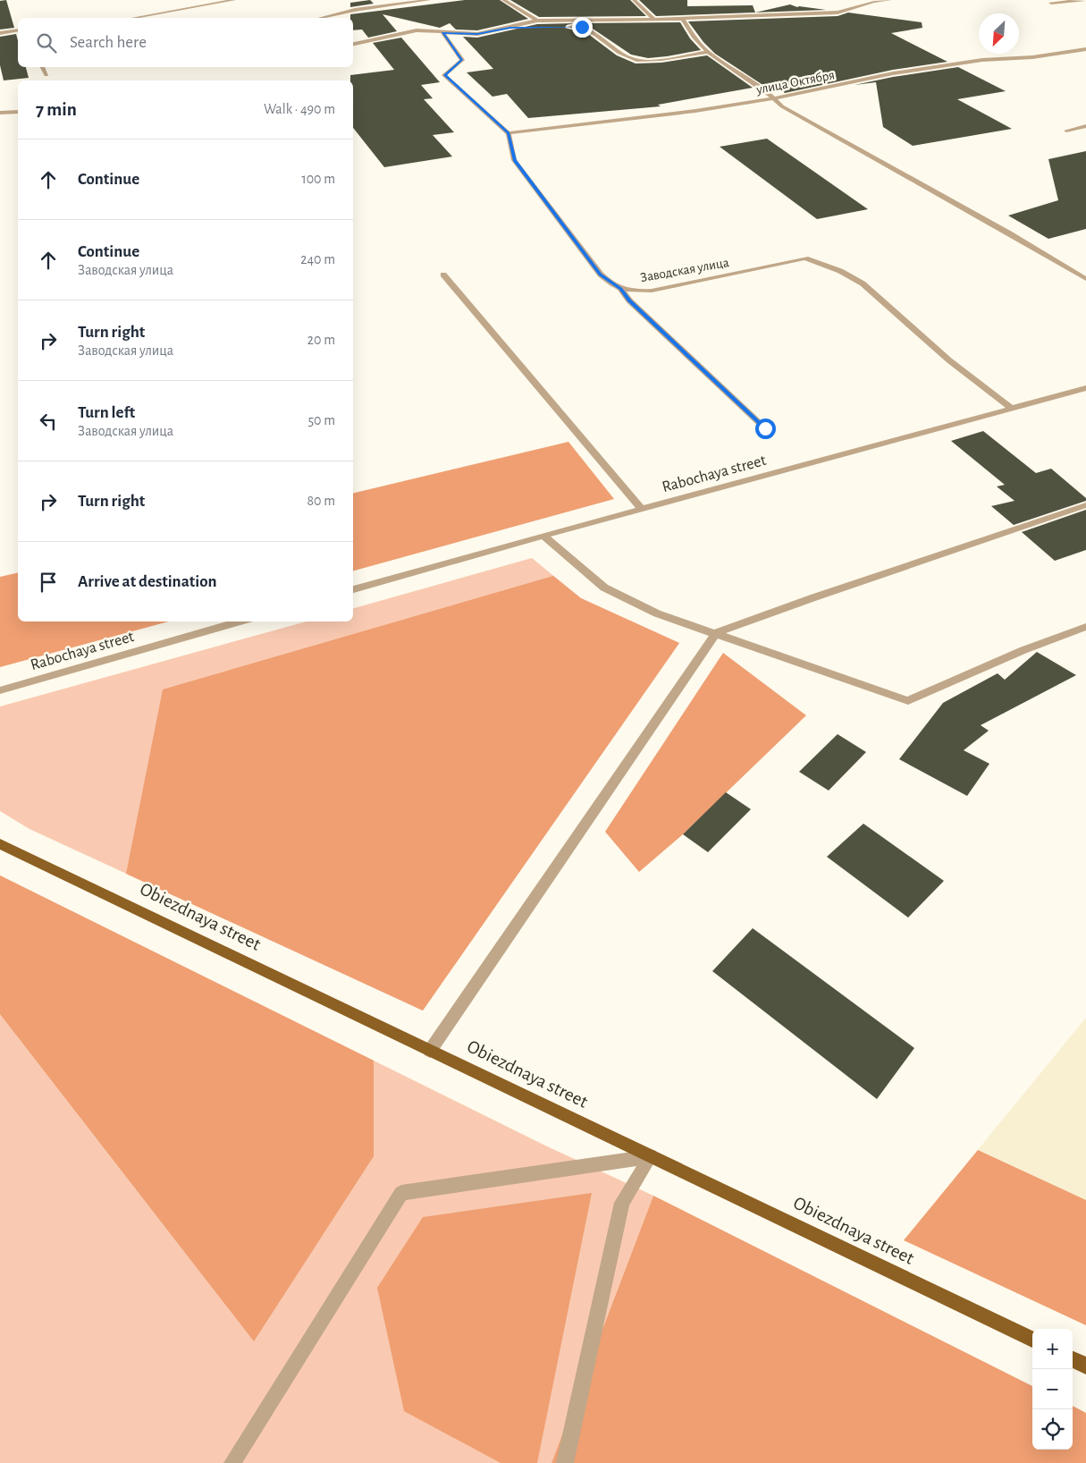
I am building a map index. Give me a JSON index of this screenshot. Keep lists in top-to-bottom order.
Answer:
{
  "streets": {
    "main road": ["Obiezdnaya street"],
    "street": ["улица Октября", "Заводская улица", "Rabochaya street"]
  },
  "crossings": [
    ["улица Октября", "Заводская улица"],
    ["Заводская улица", "Rabochaya street"]
  ],
  "north": "bottom left",
  "page": {
    "search": "Search here",
    "heading": ["7 min", "Walk · 490 m"],
    "list": [
      ["Continue", "100 m"],
      ["Continue", "Заводская улица", "240 m"],
      ["Turn right", "Заводская улица", "20 m"],
      ["Turn left", "Заводская улица", "50 m"],
      ["Turn right", "80 m"],
      "Arrive at destination"
    ],
    "map_buttons": ["+", "−"]
  }
}
